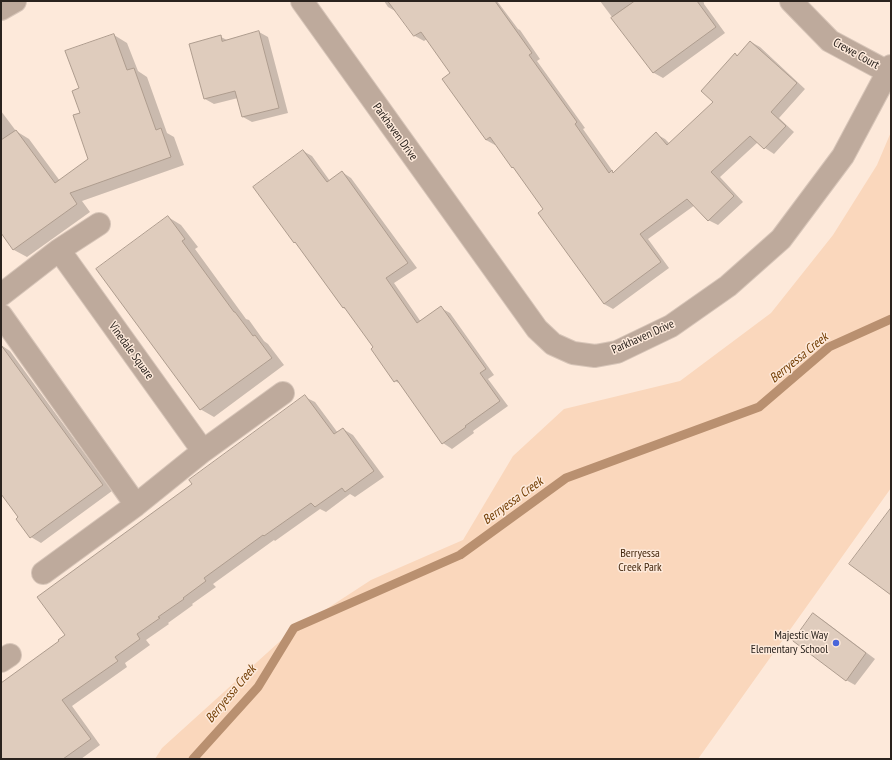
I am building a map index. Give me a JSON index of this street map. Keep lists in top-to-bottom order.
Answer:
{
  "streets": {
    "street": ["Crewe Court", "Parkhaven Drive", "Vinedale Square"]
  },
  "crossings": [
    ["Crewe Court", "Parkhaven Drive"]
  ],
  "water": ["Berryessa Creek"],
  "parks": ["Berryessa Creek Park"],
  "places": ["Majestic Way Elementary School"]
}
